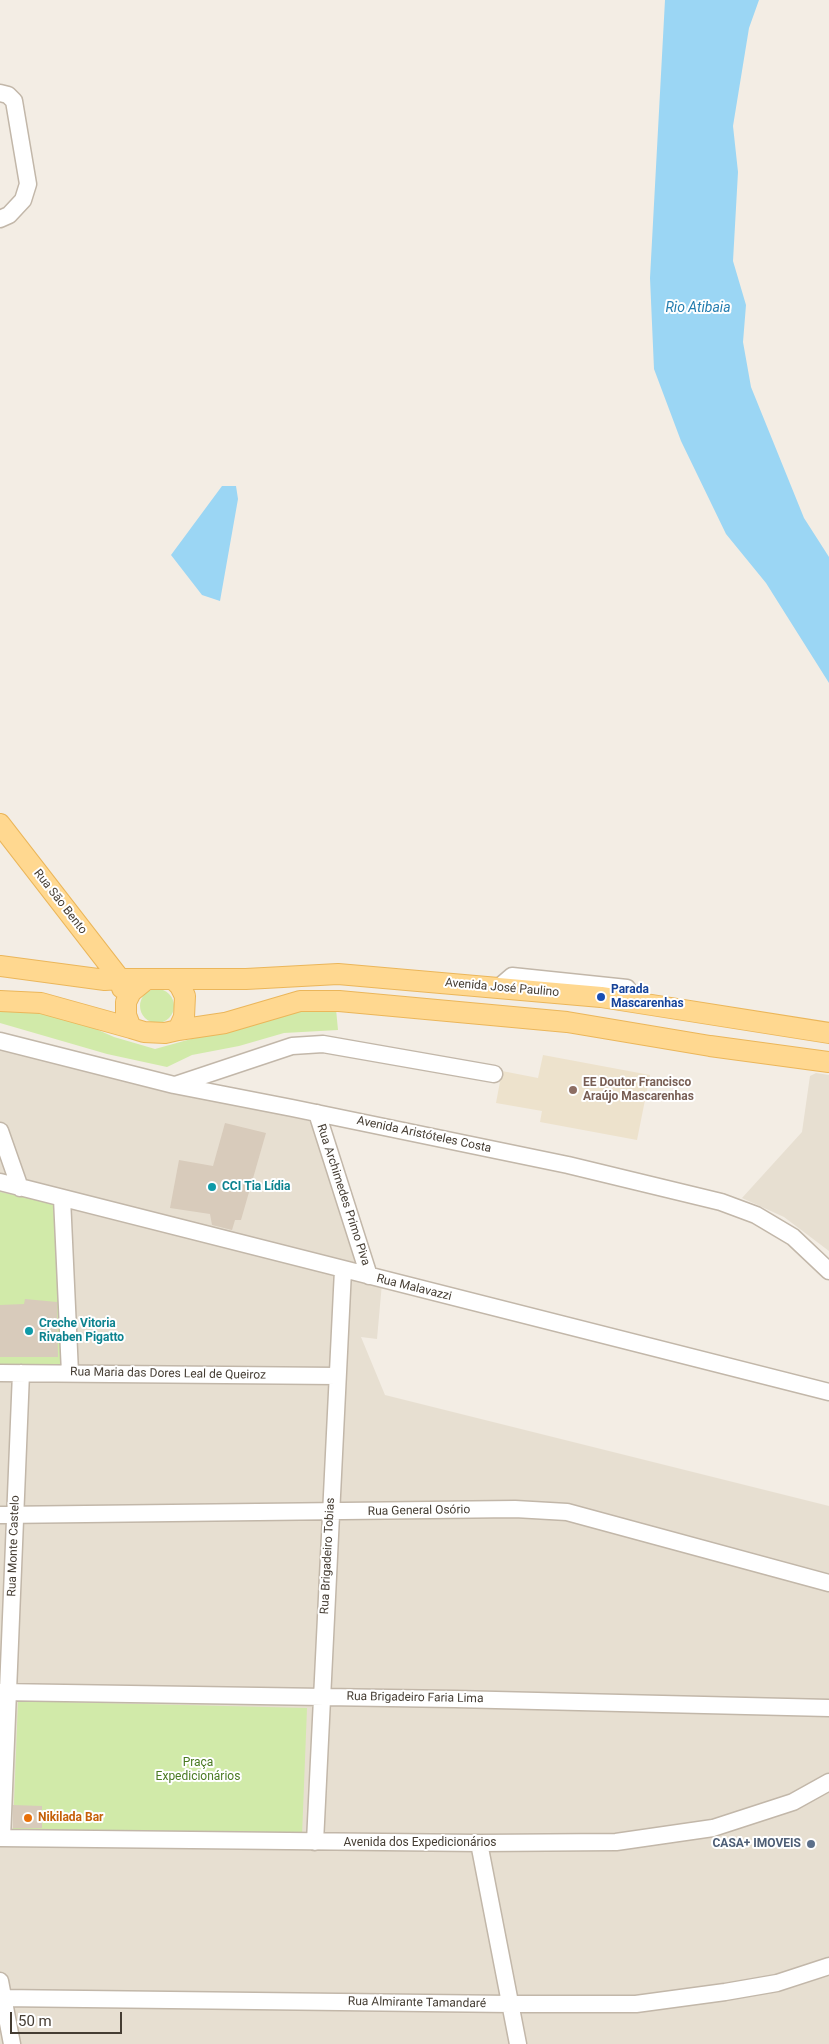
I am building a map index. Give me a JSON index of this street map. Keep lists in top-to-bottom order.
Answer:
{
  "streets": {
    "main road": ["Rua São Bento", "Avenida José Paulino"],
    "street": [
      "Avenida Aristóteles Costa",
      "Rua Archimedes Primo Piva",
      "Rua Malavazzi",
      "Rua Maria das Dores Leal de Queiroz",
      "Rua General Osório",
      "Rua Monte Castelo",
      "Rua Brigadeiro Tobias",
      "Rua Brigadeiro Faria Lima",
      "Avenida dos Expedicionários",
      "Rua Almirante Tamandaré"
    ]
  },
  "crossings": [
    ["Avenida Aristóteles Costa", "Rua Archimedes Primo Piva"],
    ["Rua Archimedes Primo Piva", "Rua Malavazzi"],
    ["Rua Malavazzi", "Rua Brigadeiro Tobias"],
    ["Rua Maria das Dores Leal de Queiroz", "Rua Monte Castelo"],
    ["Rua Maria das Dores Leal de Queiroz", "Rua Brigadeiro Tobias"],
    ["Rua General Osório", "Rua Monte Castelo"],
    ["Rua General Osório", "Rua Brigadeiro Tobias"],
    ["Rua Monte Castelo", "Rua Brigadeiro Faria Lima"],
    ["Rua Monte Castelo", "Avenida dos Expedicionários"],
    ["Rua Brigadeiro Tobias", "Rua Brigadeiro Faria Lima"],
    ["Rua Brigadeiro Tobias", "Avenida dos Expedicionários"]
  ],
  "water": ["Rio Atibaia"],
  "parks": ["Praça Expedicionários"],
  "places": [
    "Parada Mascarenhas",
    "EE Doutor Francisco Araújo Mascarenhas",
    "CCI Tia Lídia",
    "Creche Vitoria Rivaben Pigatto",
    "Nikilada Bar",
    "CASA+ IMOVEIS"
  ],
  "scale_bar": "50 m"
}
